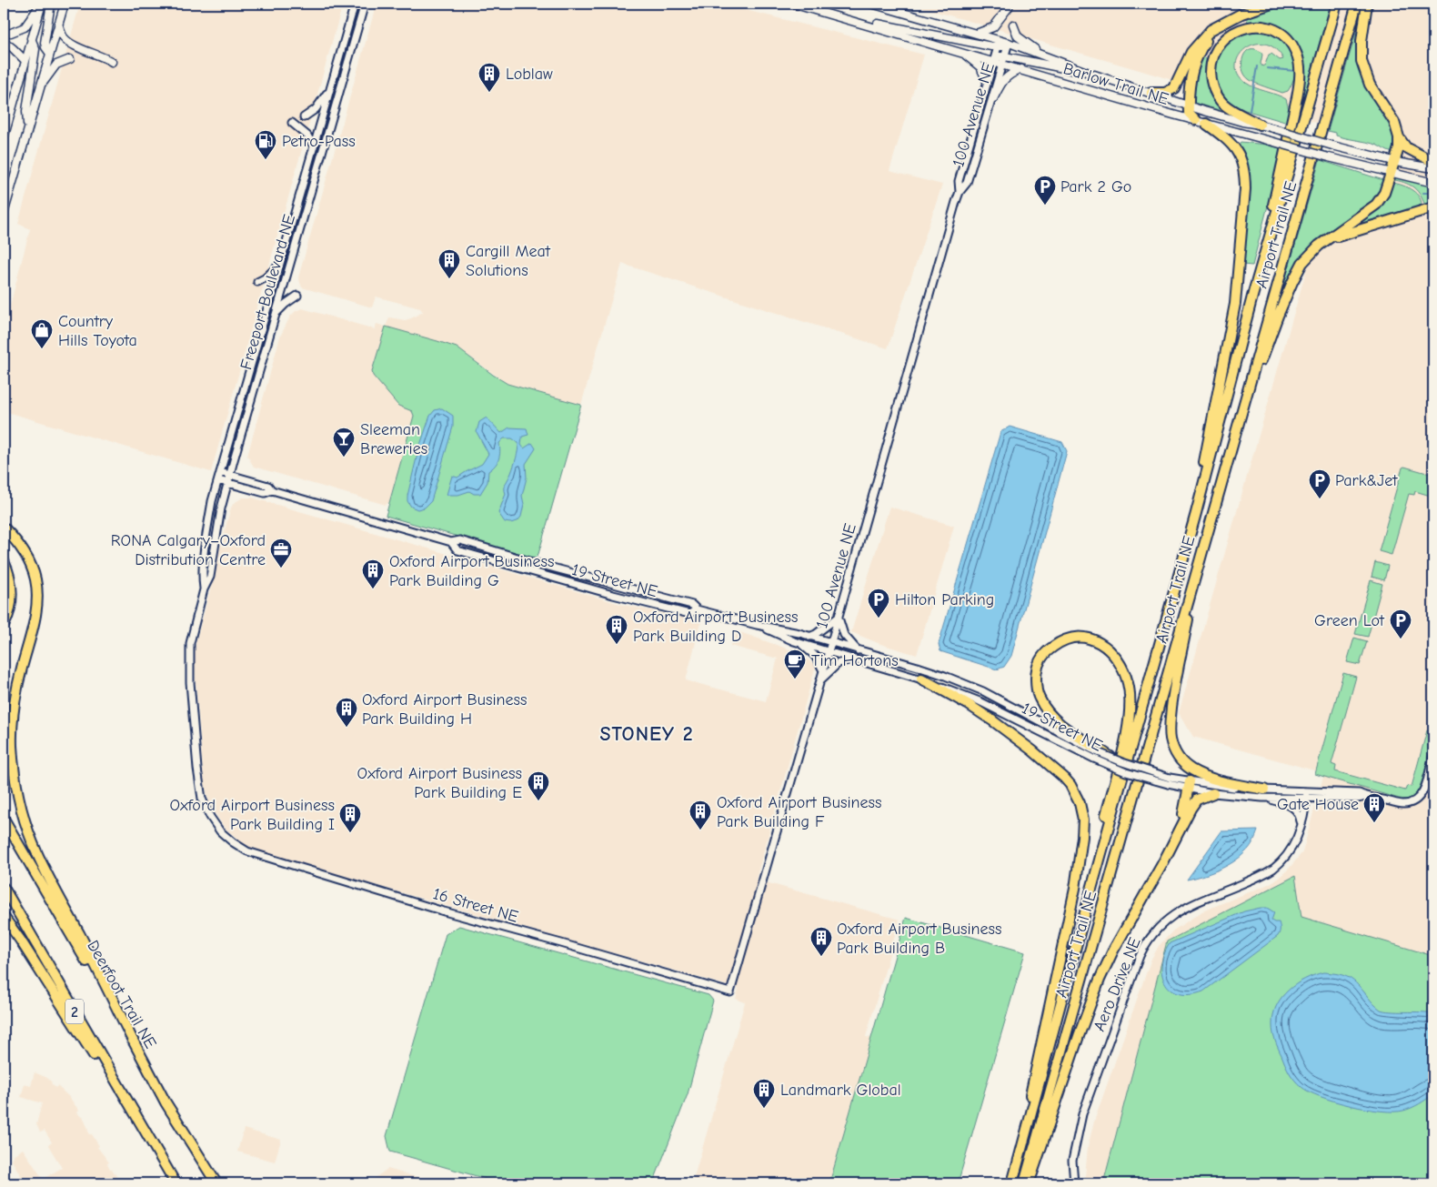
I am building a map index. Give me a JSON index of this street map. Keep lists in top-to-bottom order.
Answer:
{
  "streets": {
    "highway": ["Airport Trail NE", "Deerfoot Trail NE", "2"],
    "main road": ["Barlow Trail NE"],
    "street": [
      "100 Avenue NE",
      "Freeport Boulevard NE",
      "19 Street NE",
      "16 Street NE",
      "Aero Drive NE"
    ]
  },
  "crossings": [
    ["Barlow Trail NE", "100 Avenue NE"],
    ["100 Avenue NE", "19 Street NE"],
    ["100 Avenue NE", "16 Street NE"],
    ["Freeport Boulevard NE", "19 Street NE"],
    ["Freeport Boulevard NE", "16 Street NE"],
    ["19 Street NE", "Aero Drive NE"]
  ],
  "districts": ["STONEY 2"],
  "places": {
    "building": [
      "Loblaw",
      "Cargill Meat Solutions",
      "Oxford Airport Business Park Building G",
      "Oxford Airport Business Park Building D",
      "Oxford Airport Business Park Building H",
      "Oxford Airport Business Park Building E",
      "Gate House",
      "Oxford Airport Business Park Building F",
      "Oxford Airport Business Park Building I",
      "Oxford Airport Business Park Building B",
      "Landmark Global"
    ],
    "fuel station": ["Petro-Pass"],
    "parking": [
      "Park 2 Go",
      "Park&Jet",
      "Hilton Parking",
      "Green Lot"
    ],
    "shop": ["Country Hills Toyota"],
    "bar": ["Sleeman Breweries"],
    "office": ["RONA Calgary–Oxford Distribution Centre"],
    "cafe": ["Tim Hortons"]
  }
}
